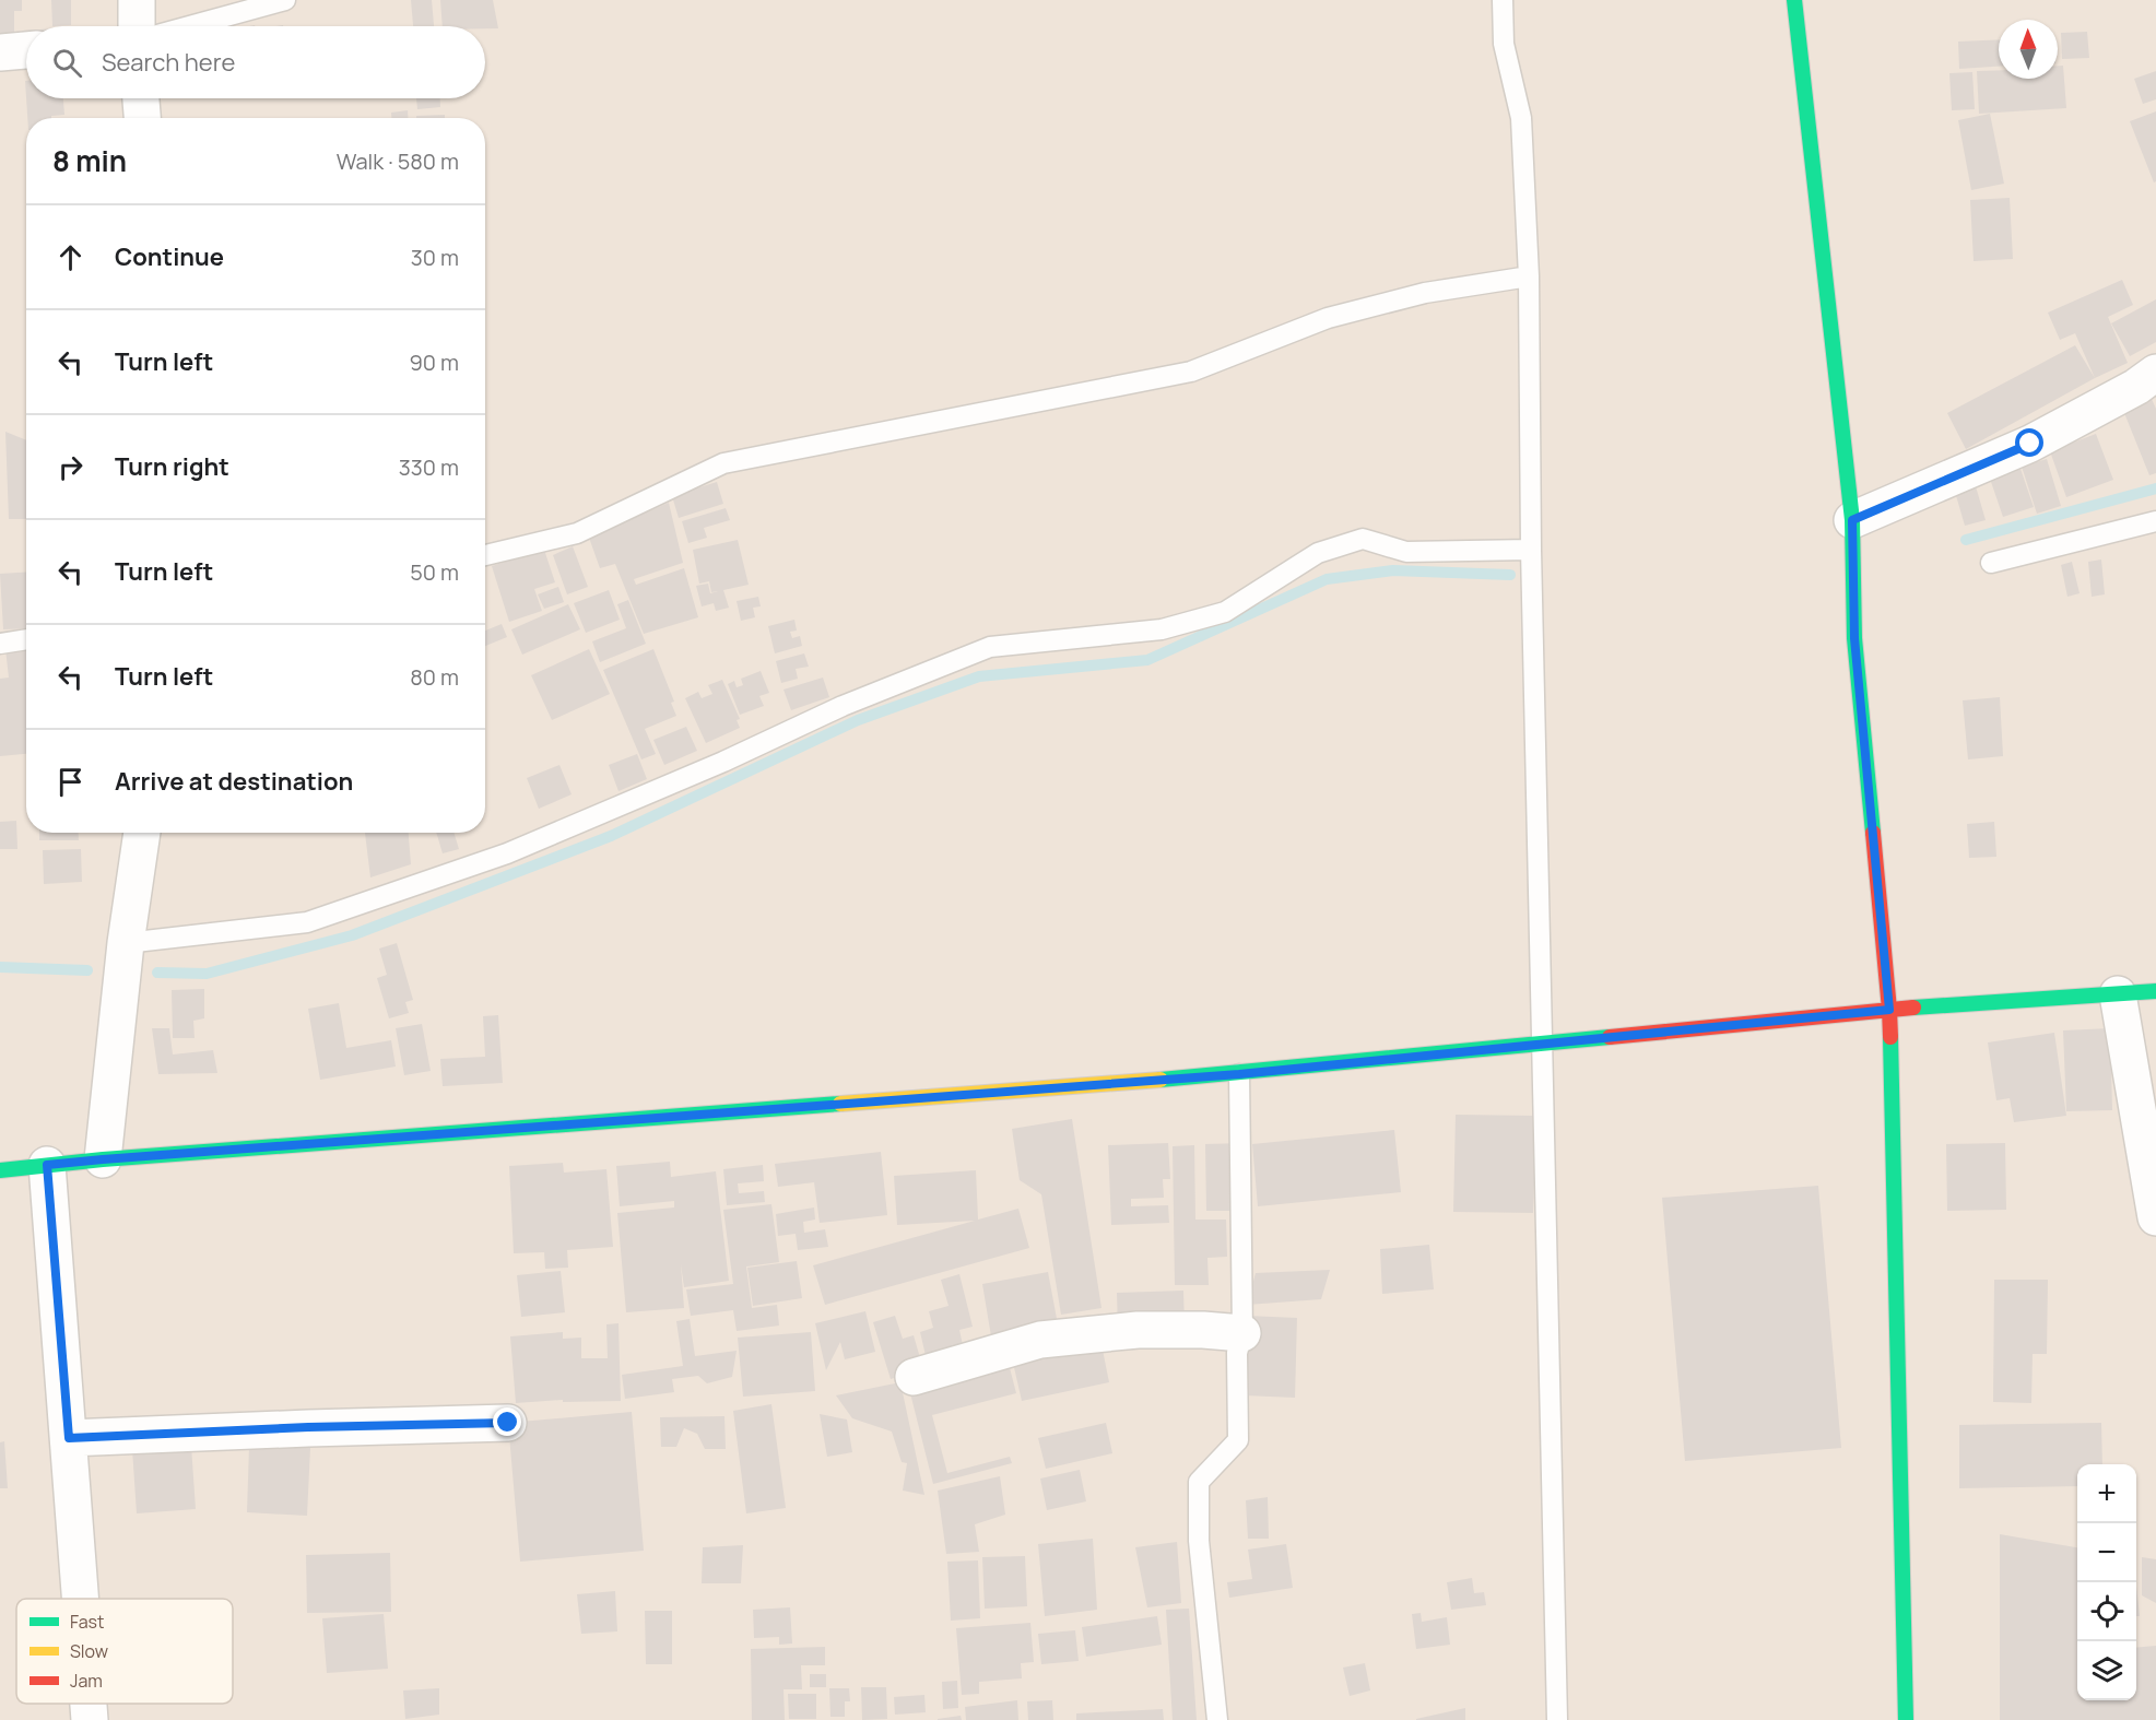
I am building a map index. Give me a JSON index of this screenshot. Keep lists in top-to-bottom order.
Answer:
{
  "legend": ["Fast", "Slow", "Jam"],
  "north": "top",
  "page": {
    "search": "Search here",
    "heading": ["8 min", "Walk · 580 m"],
    "list": [
      ["Continue", "30 m"],
      ["Turn left", "90 m"],
      ["Turn right", "330 m"],
      ["Turn left", "50 m"],
      ["Turn left", "80 m"],
      "Arrive at destination"
    ],
    "map_buttons": ["+", "−"]
  }
}
